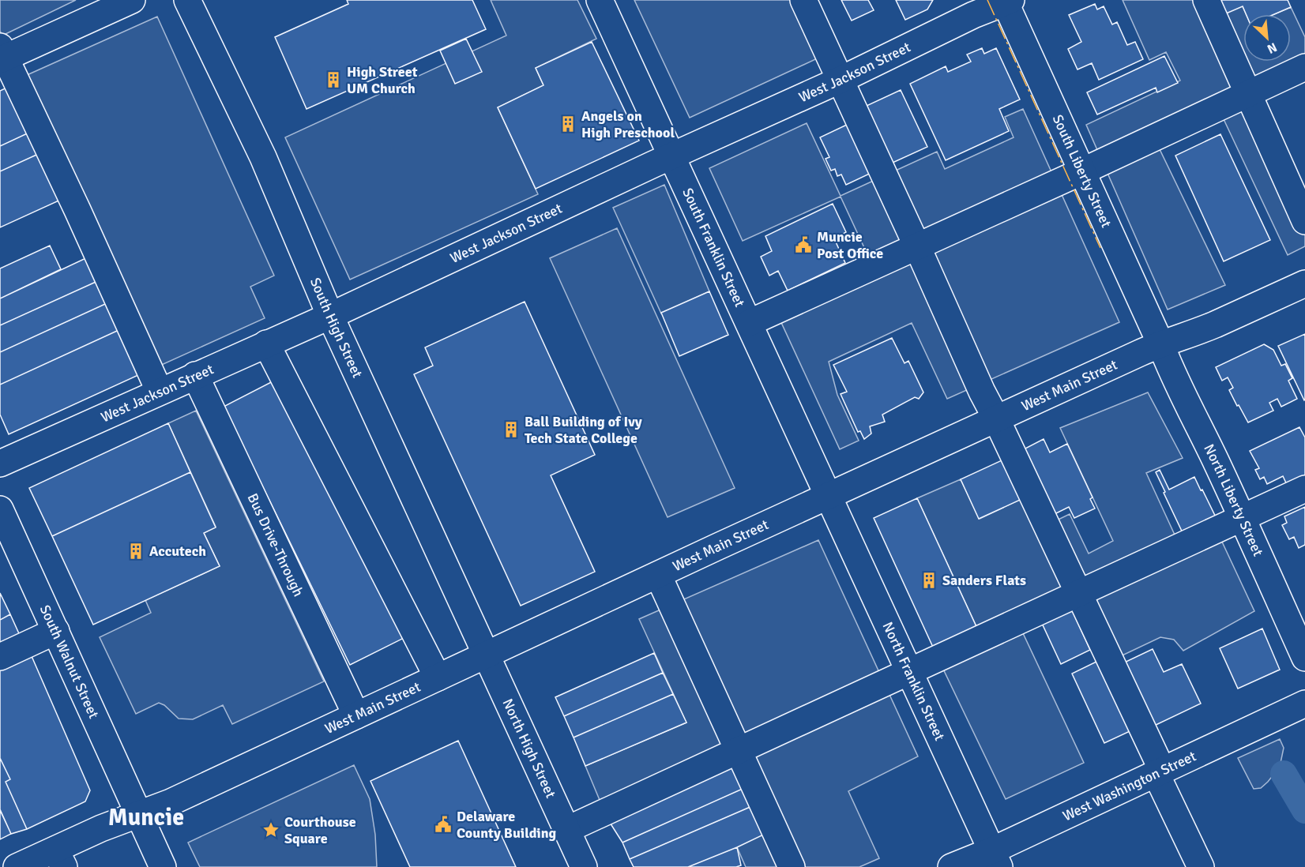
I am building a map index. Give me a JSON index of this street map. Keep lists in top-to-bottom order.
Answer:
{
  "streets": {
    "main road": [
      "West Jackson Street",
      "South Liberty Street",
      "South Franklin Street",
      "South High Street",
      "West Main Street",
      "North Liberty Street",
      "Bus Drive-Through",
      "South Walnut Street",
      "North Franklin Street",
      "North High Street",
      "West Washington Street"
    ]
  },
  "crossings": [
    ["West Jackson Street", "South Liberty Street"],
    ["West Jackson Street", "South Franklin Street"],
    ["West Jackson Street", "South High Street"],
    ["West Jackson Street", "Bus Drive-Through"],
    ["South Liberty Street", "West Main Street"],
    ["South Liberty Street", "North Liberty Street"],
    ["South Franklin Street", "West Main Street"],
    ["South Franklin Street", "North Franklin Street"],
    ["South High Street", "West Main Street"],
    ["South High Street", "North High Street"],
    ["West Main Street", "North Liberty Street"],
    ["West Main Street", "Bus Drive-Through"],
    ["West Main Street", "South Walnut Street"],
    ["West Main Street", "North Franklin Street"],
    ["West Main Street", "North High Street"],
    ["North Franklin Street", "West Washington Street"]
  ],
  "districts": ["Muncie"],
  "places": {
    "building": [
      "High Street UM Church",
      "Angels on High Preschool",
      "Ball Building of Ivy Tech State College",
      "Accutech",
      "Sanders Flats"
    ],
    "public building": ["Muncie Post Office", "Delaware County Building"],
    "place": ["Courthouse Square"]
  },
  "north": "bottom right"
}
